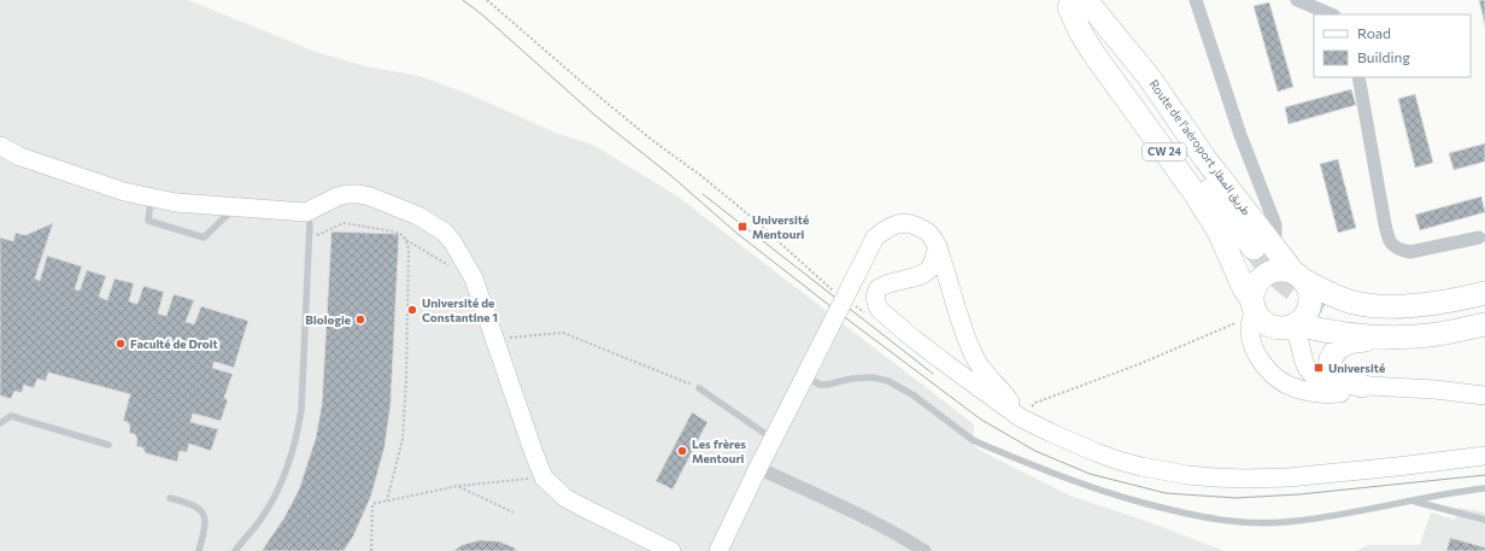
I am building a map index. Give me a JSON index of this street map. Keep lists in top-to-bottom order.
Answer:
{
  "streets": {
    "highway": ["Route de l'aéroport طريق المطار", "CW 24"]
  },
  "crossings": [
    ["Route de l'aéroport طريق المطار", "CW 24"]
  ],
  "places": {
    "transit": ["Université Mentouri", "Université"],
    "other": [
      "Université de Constantine 1",
      "Biologie",
      "Faculté de Droit",
      "Les frères Mentouri"
    ]
  },
  "legend": ["Road", "Building"]
}
